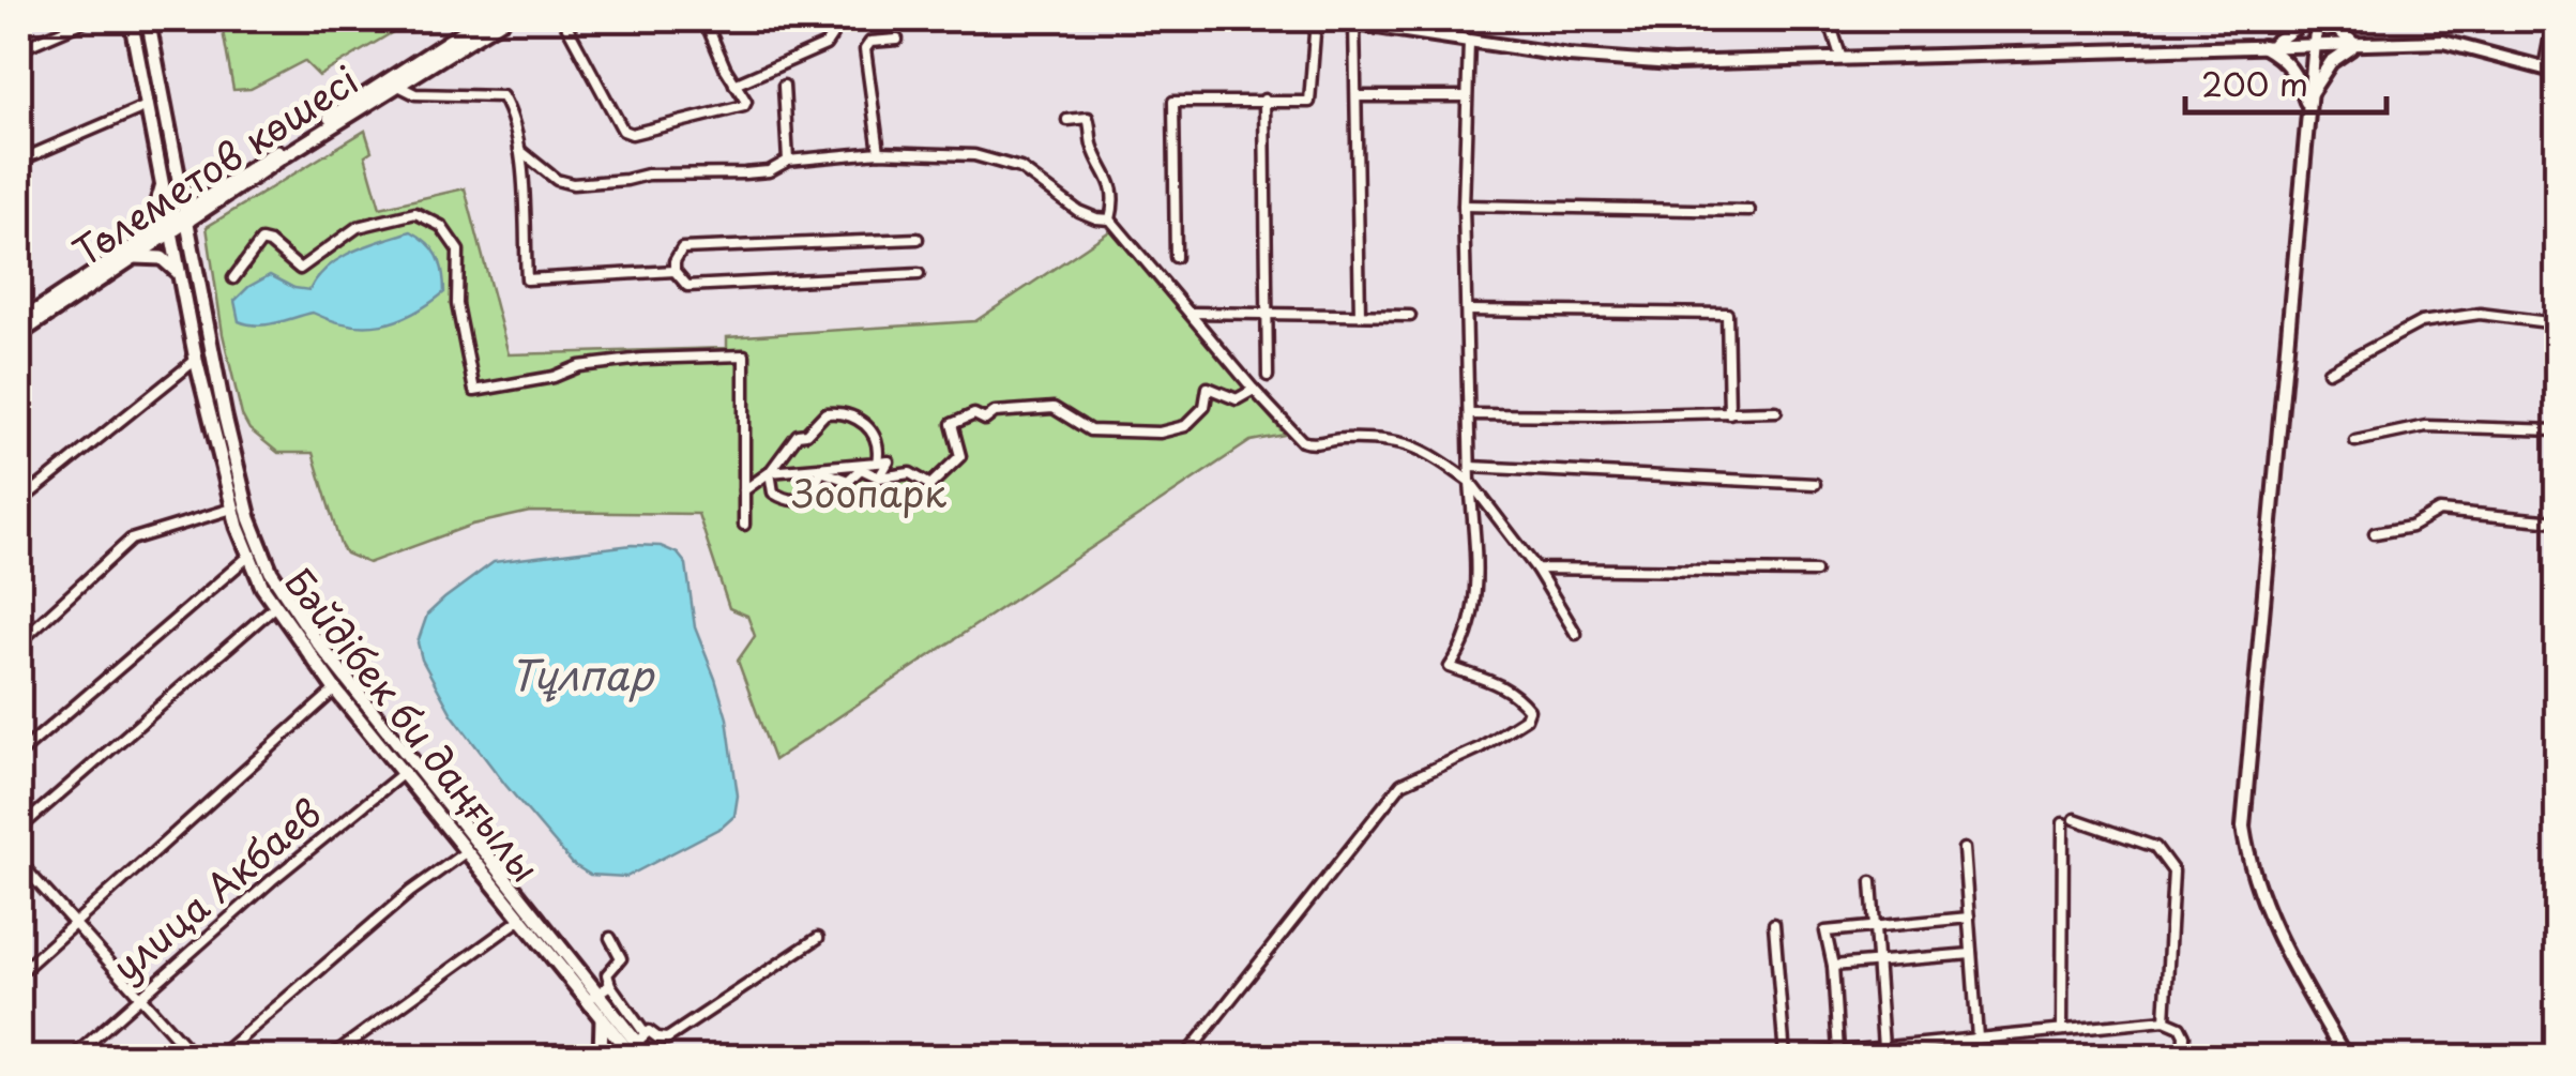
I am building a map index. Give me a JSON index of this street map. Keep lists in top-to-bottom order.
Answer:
{
  "streets": {
    "main road": ["Төлеметов көшесі", "Бәйдібек би даңғылы"],
    "street": ["улица Акбаев"]
  },
  "crossings": [
    ["Төлеметов көшесі", "Бәйдібек би даңғылы"],
    ["Бәйдібек би даңғылы", "улица Акбаев"]
  ],
  "water": ["Тұлпар"],
  "parks": ["Зоопарк"],
  "scale_bar": "200 m"
}
